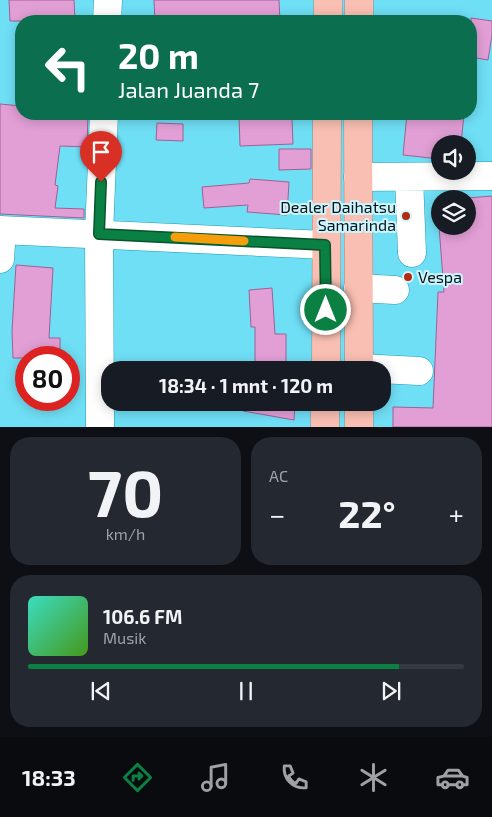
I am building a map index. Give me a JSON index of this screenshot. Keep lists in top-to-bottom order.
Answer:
{
  "places": ["Dealer Daihatsu Samarinda", "Vespa"],
  "page": {
    "turn": ["20 m", "Jalan Juanda 7"],
    "limit": "80",
    "trip": "18:34 · 1 mnt · 120 m",
    "tile": [
      ["70", "km/h"],
      "AC"
    ],
    "heat": ["−", "22°", "+"],
    "song": ["106.6 FM", "Musik"],
    "tabs": "18:33"
  }
}
